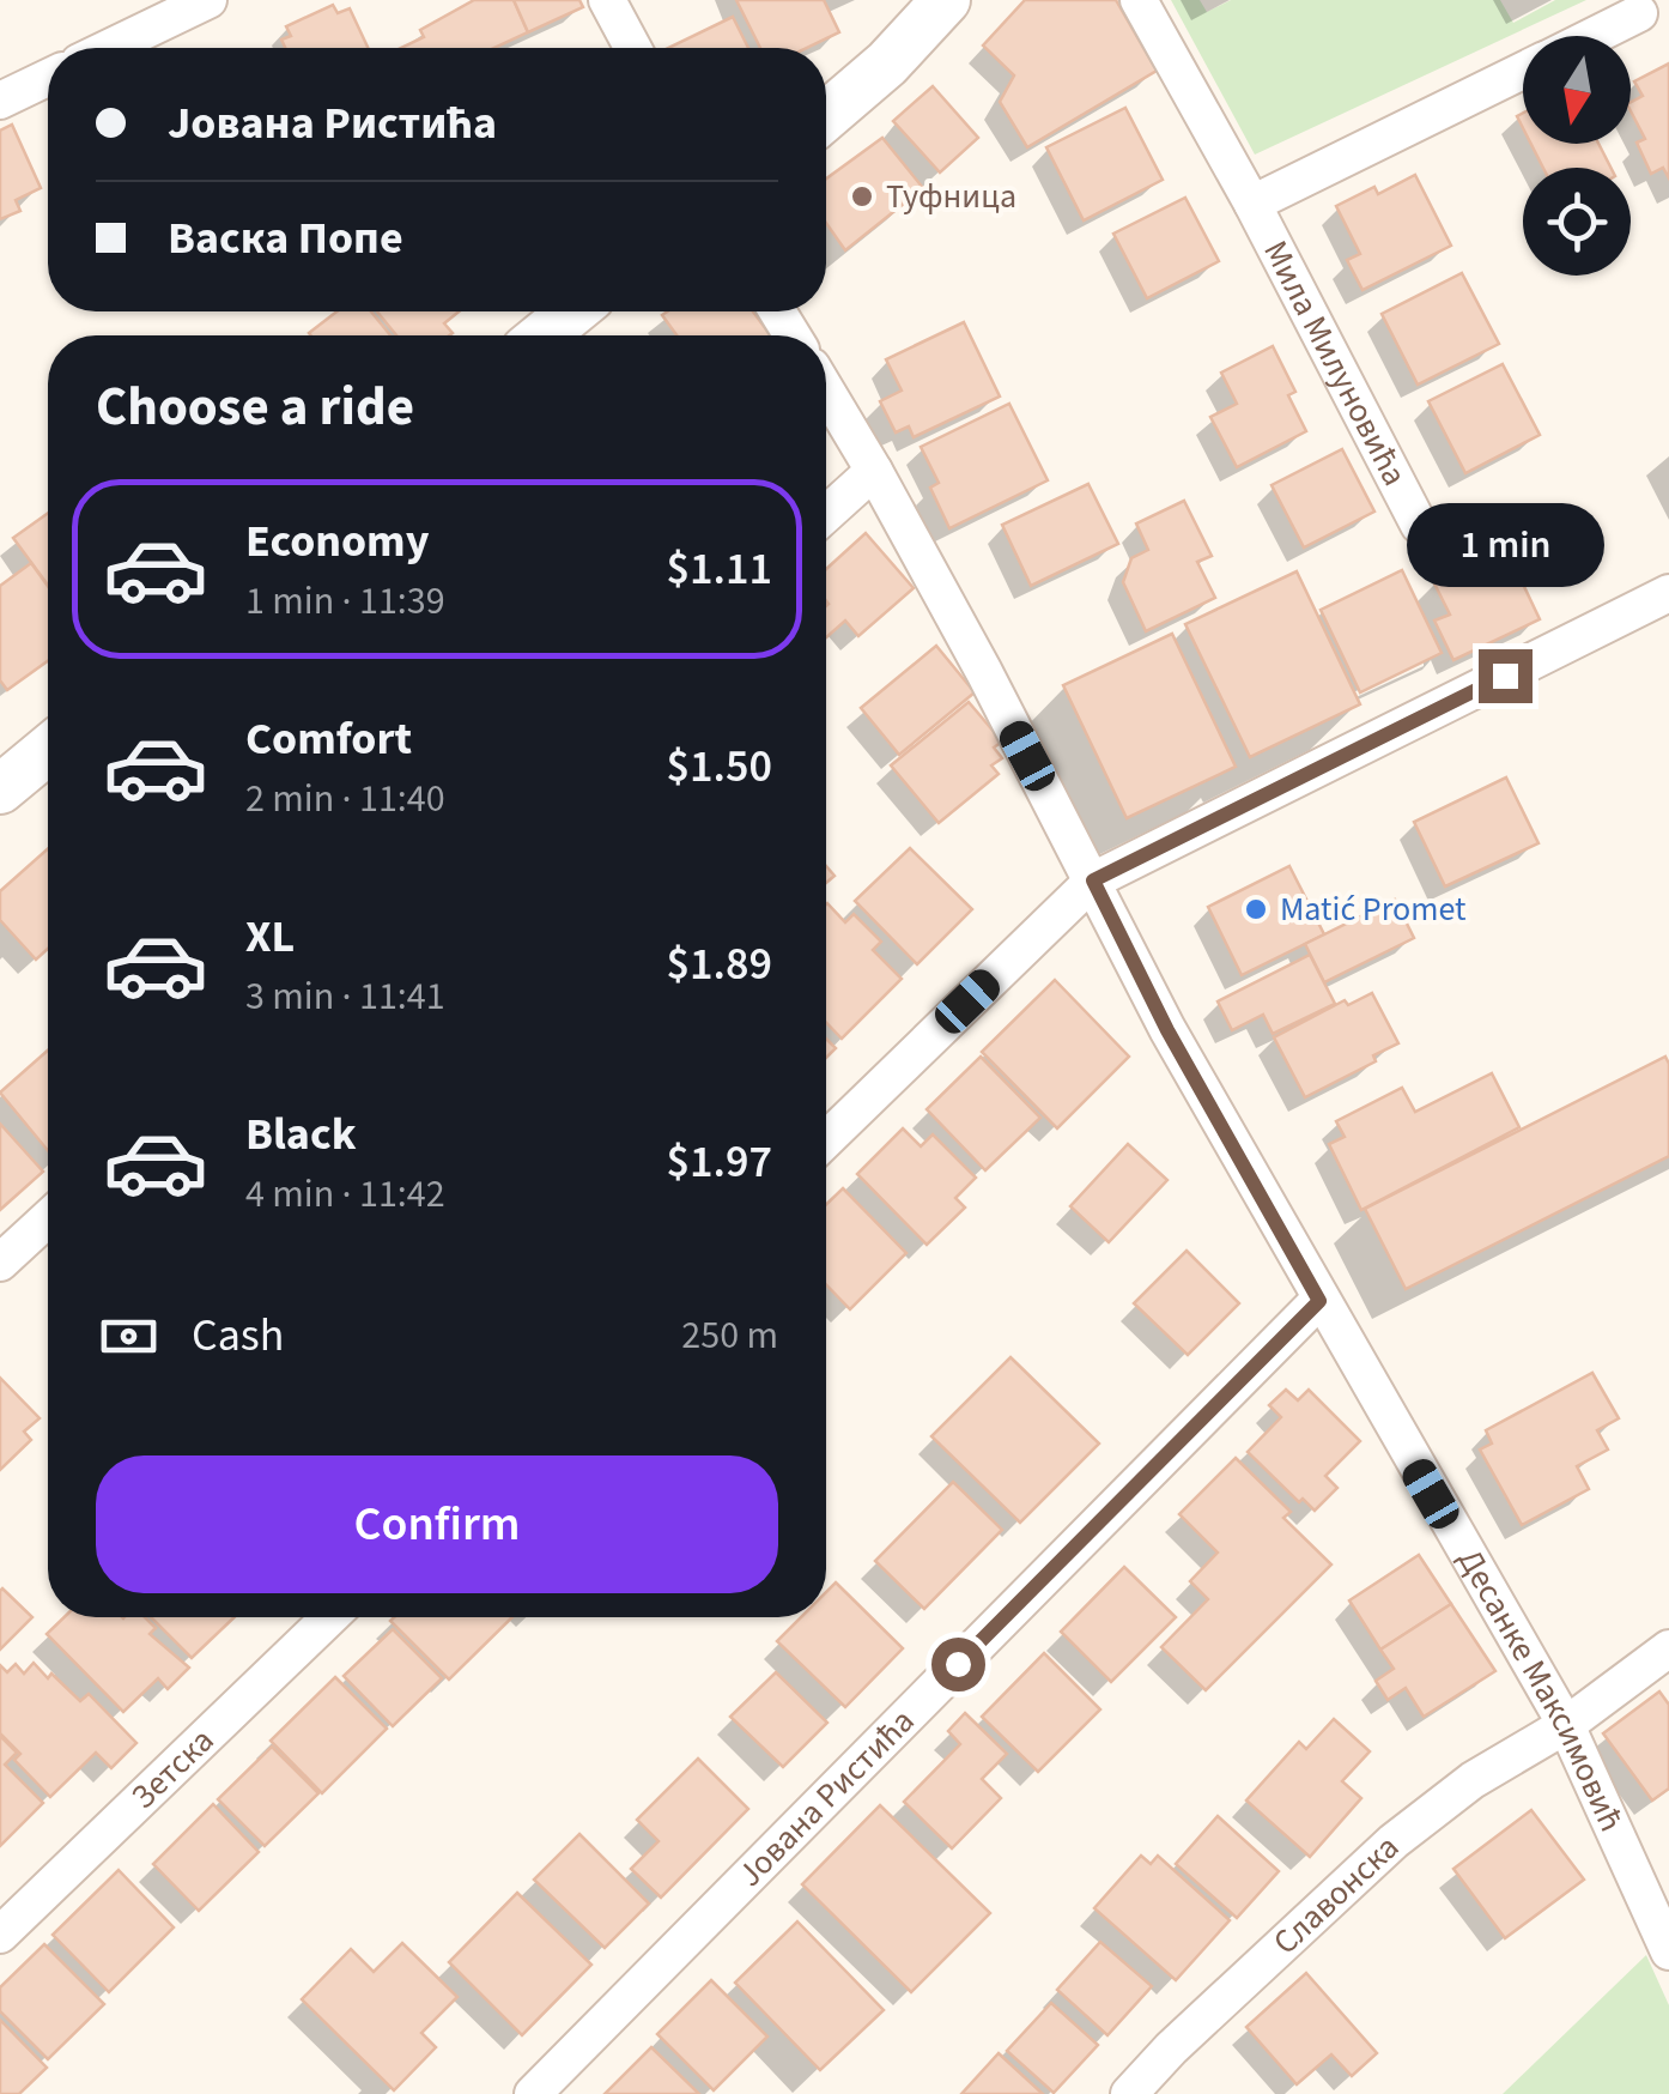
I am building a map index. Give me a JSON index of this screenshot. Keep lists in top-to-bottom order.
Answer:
{
  "streets": {
    "street": [
      "Мила Милуновића",
      "Десанке Максимовић",
      "Зетска",
      "Јована Ристића",
      "Славонска"
    ]
  },
  "crossings": [
    ["Десанке Максимовић", "Јована Ристића"],
    ["Десанке Максимовић", "Славонска"]
  ],
  "places": ["Туфница", "Matić Promet"],
  "north": "bottom",
  "page": {
    "banner": ["Јована Ристића", "Васка Попе"],
    "heading": "Choose a ride",
    "list": [
      {
        "name": "Economy",
        "note": "1 min · 11:39",
        "value": "$1.11"
      },
      {
        "name": "Comfort",
        "note": "2 min · 11:40",
        "value": "$1.50"
      },
      {
        "name": "XL",
        "note": "3 min · 11:41",
        "value": "$1.89"
      },
      {
        "name": "Black",
        "note": "4 min · 11:42",
        "value": "$1.97"
      }
    ],
    "bubble": "1 min",
    "pay": ["Cash", "250 m"],
    "buttons": "Confirm"
  }
}
